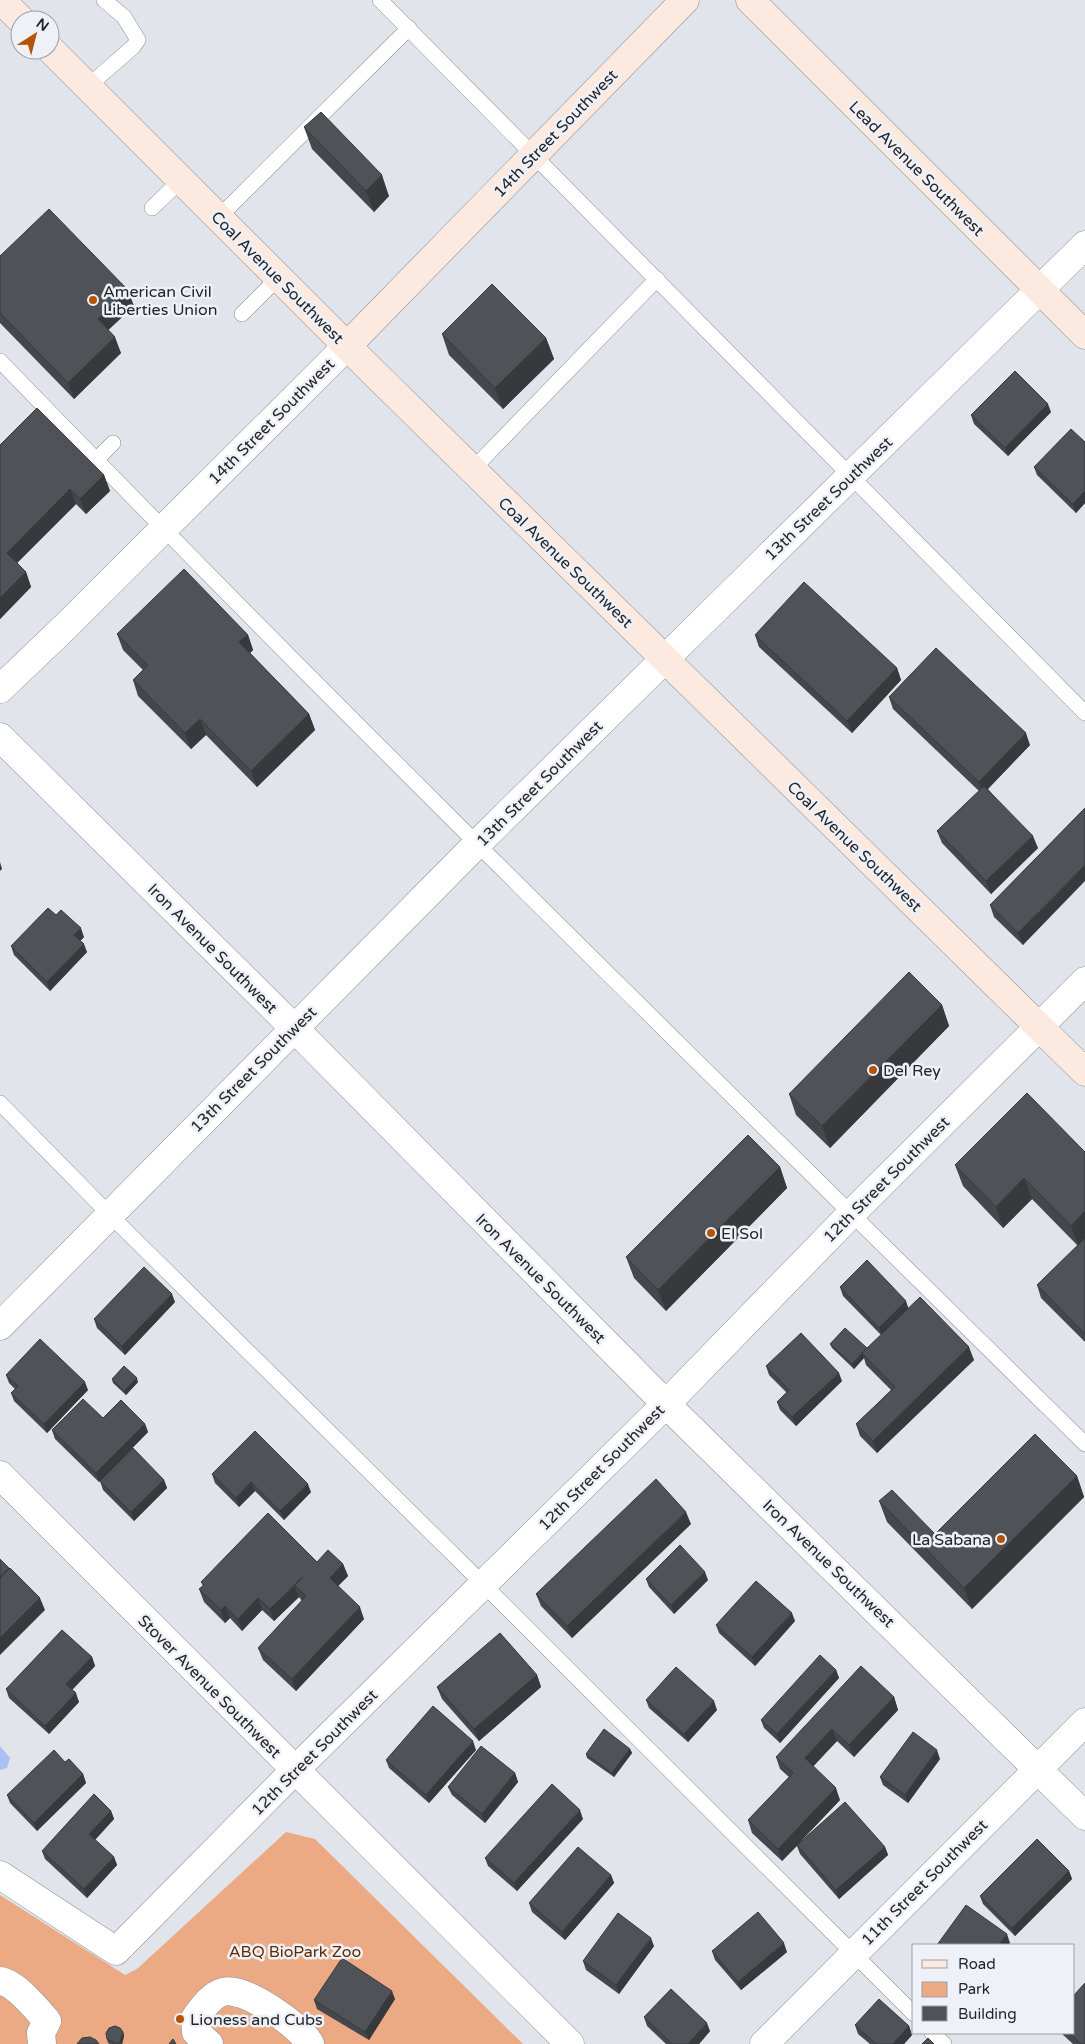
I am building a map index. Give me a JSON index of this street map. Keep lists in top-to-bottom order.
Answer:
{
  "streets": {
    "street": [
      "14th Street Southwest",
      "Lead Avenue Southwest",
      "Coal Avenue Southwest",
      "13th Street Southwest",
      "Iron Avenue Southwest",
      "12th Street Southwest",
      "Stover Avenue Southwest",
      "11th Street Southwest"
    ]
  },
  "crossings": [
    ["14th Street Southwest", "Coal Avenue Southwest"],
    ["Lead Avenue Southwest", "13th Street Southwest"],
    ["Coal Avenue Southwest", "13th Street Southwest"],
    ["Coal Avenue Southwest", "12th Street Southwest"],
    ["13th Street Southwest", "Iron Avenue Southwest"],
    ["Iron Avenue Southwest", "12th Street Southwest"],
    ["Iron Avenue Southwest", "11th Street Southwest"],
    ["12th Street Southwest", "Stover Avenue Southwest"]
  ],
  "parks": ["ABQ BioPark Zoo"],
  "places": [
    "American Civil Liberties Union",
    "Del Rey",
    "El Sol",
    "La Sabana",
    "Lioness and Cubs"
  ],
  "legend": ["Road", "Park", "Building"],
  "north": "top right"
}
